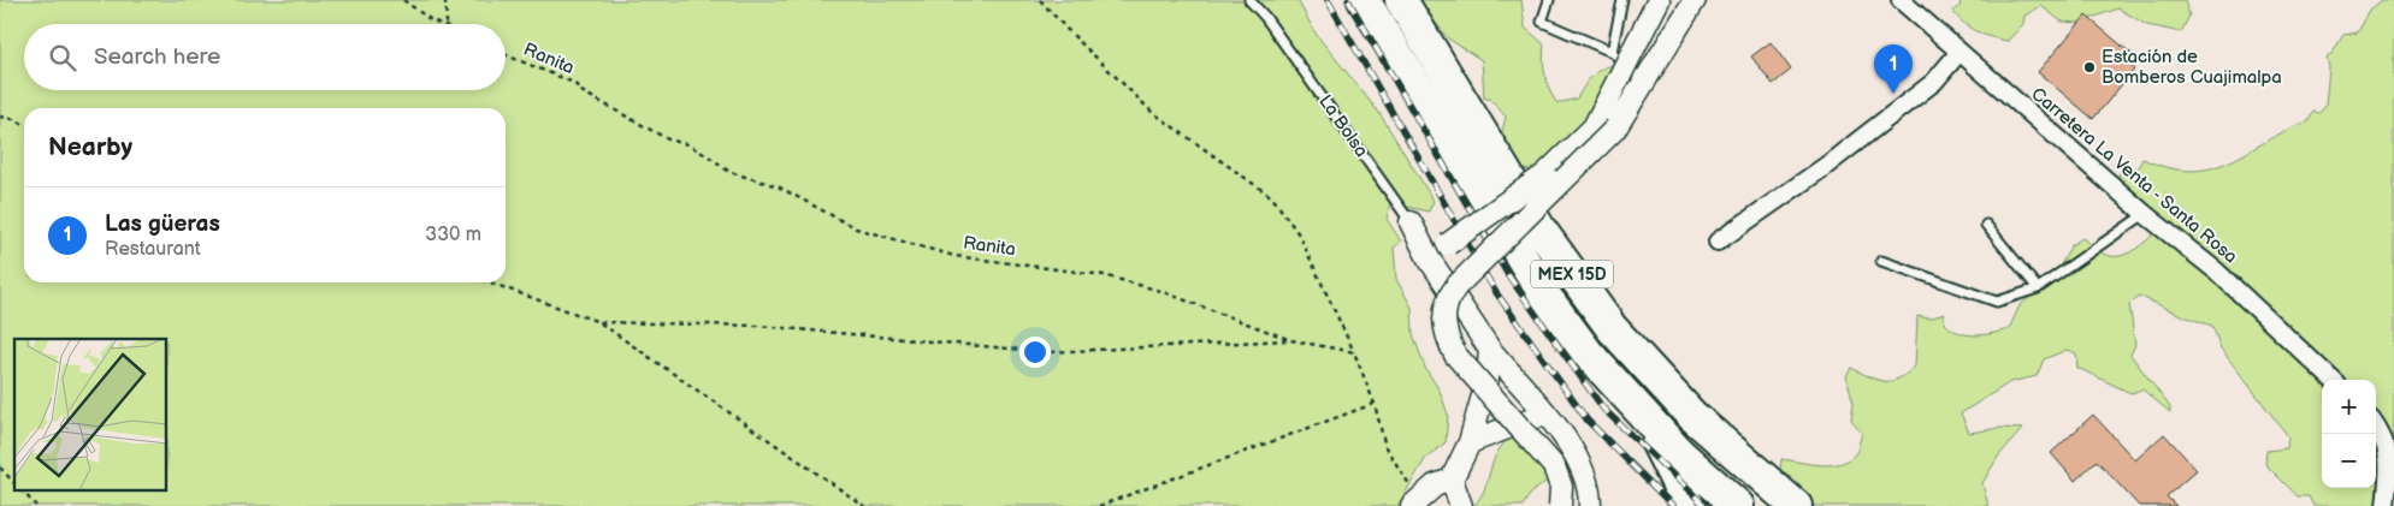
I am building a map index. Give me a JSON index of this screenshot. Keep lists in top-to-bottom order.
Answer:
{
  "streets": {
    "highway": ["MEX 15D"],
    "street": ["La Bolsa", "Carretera La Venta - Santa Rosa"],
    "path": ["Ranita"]
  },
  "places": ["Estación de Bomberos Cuajimalpa"],
  "page": {
    "search": "Search here",
    "pins": "1",
    "heading": "Nearby",
    "list": [
      {
        "mark": "1",
        "name": "Las güeras",
        "note": "Restaurant",
        "value": "330 m"
      }
    ],
    "map_buttons": ["+", "−"]
  }
}
